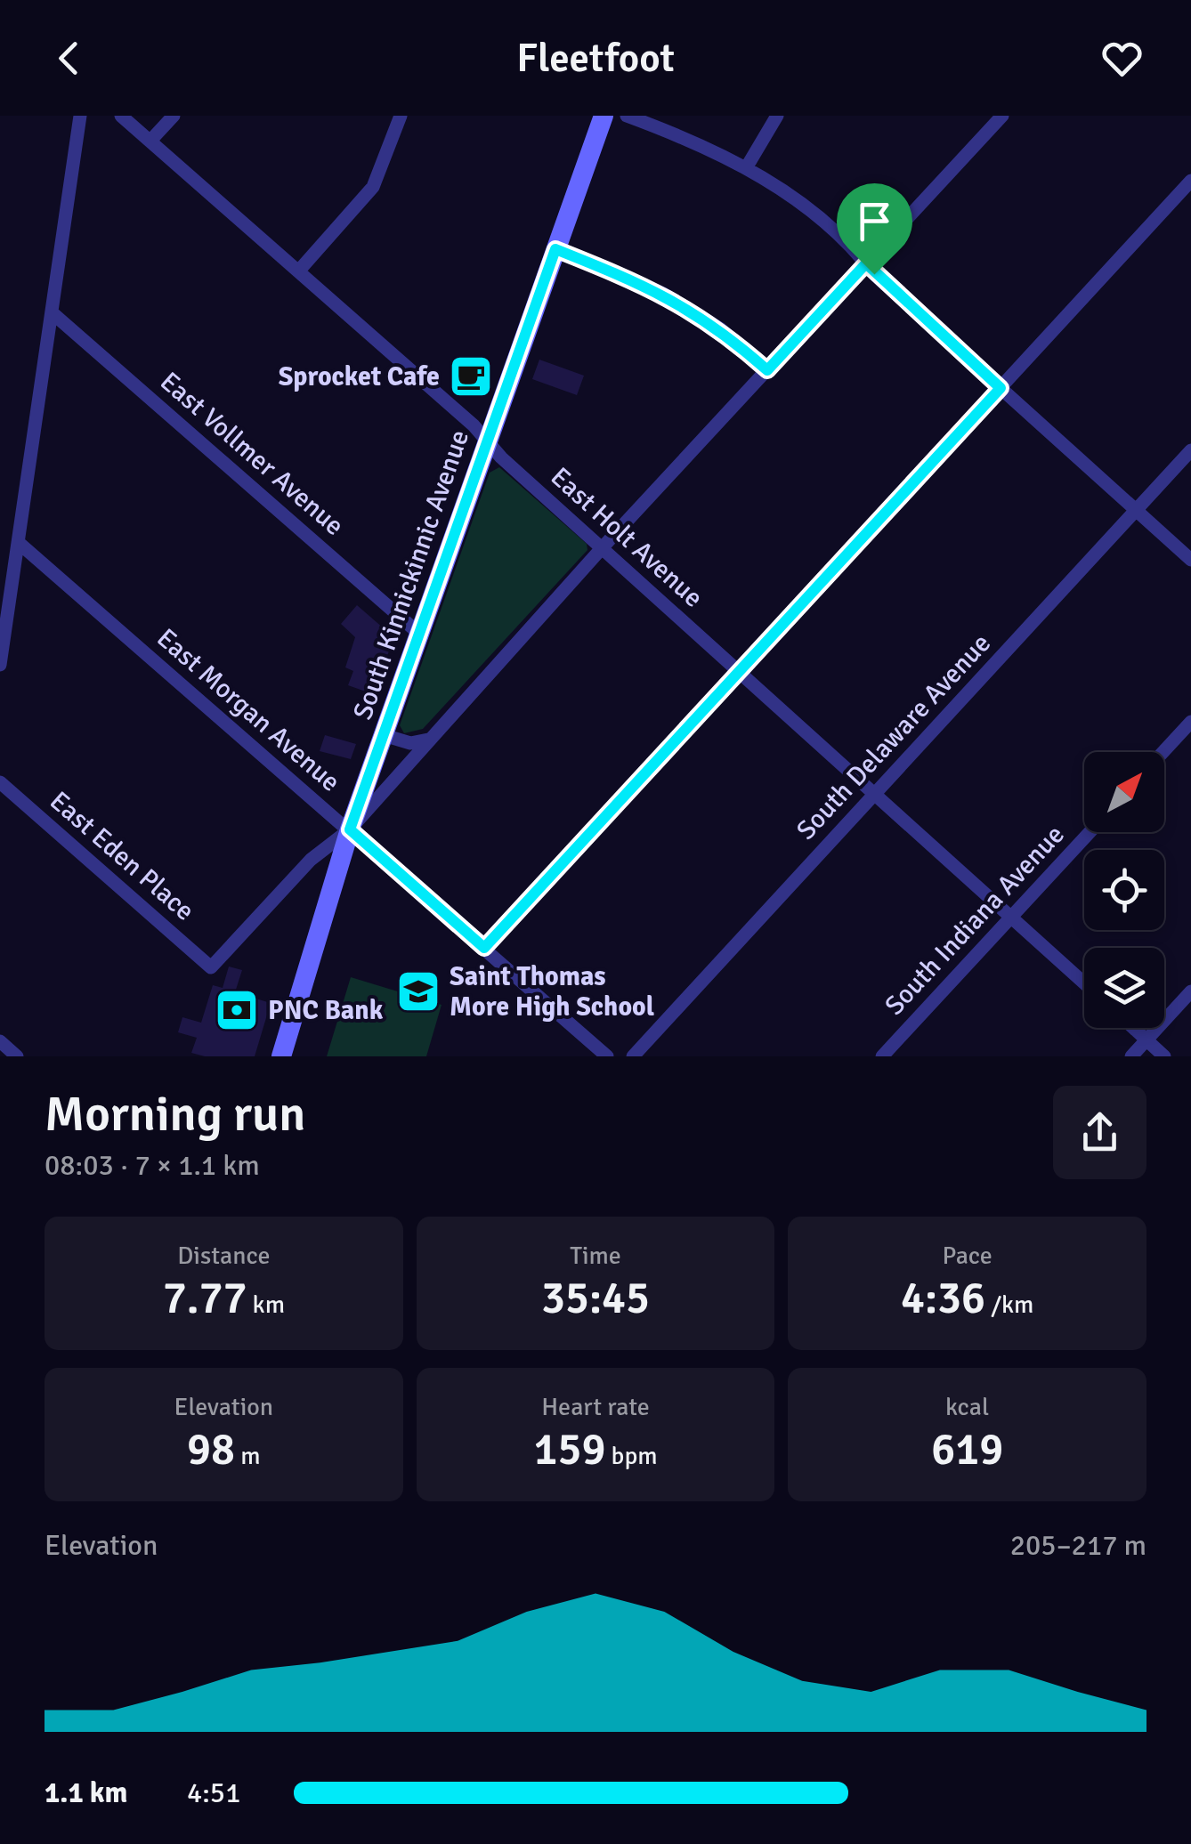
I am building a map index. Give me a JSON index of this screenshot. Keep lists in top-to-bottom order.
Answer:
{
  "streets": {
    "main road": ["South Kinnickinnic Avenue"],
    "street": [
      "East Vollmer Avenue",
      "East Holt Avenue",
      "East Morgan Avenue",
      "South Delaware Avenue",
      "East Eden Place",
      "South Indiana Avenue"
    ]
  },
  "crossings": [
    ["East Vollmer Avenue", "South Kinnickinnic Avenue"],
    ["East Holt Avenue", "South Kinnickinnic Avenue"],
    ["East Holt Avenue", "South Delaware Avenue"],
    ["East Holt Avenue", "South Indiana Avenue"],
    ["South Kinnickinnic Avenue", "East Morgan Avenue"],
    ["South Kinnickinnic Avenue", "East Eden Place"],
    ["East Morgan Avenue", "East Eden Place"]
  ],
  "places": {
    "cafe": ["Sprocket Cafe"],
    "school or university": ["Saint Thomas More High School"],
    "bank": ["PNC Bank"]
  },
  "north": "top right",
  "page": {
    "header": "Fleetfoot",
    "heading": ["Morning run", "08:03 · 7 × 1.1 km"],
    "stats": [
      ["Distance", "7.77 km"],
      ["Time", "35:45"],
      ["Pace", "4:36 /km"],
      ["Elevation", "98 m"],
      ["Heart rate", "159 bpm"],
      ["kcal", "619"]
    ],
    "chart": ["Elevation", "205–217 m"],
    "list": [
      {
        "name": "1.1 km",
        "note": "4:51"
      }
    ]
  }
}
